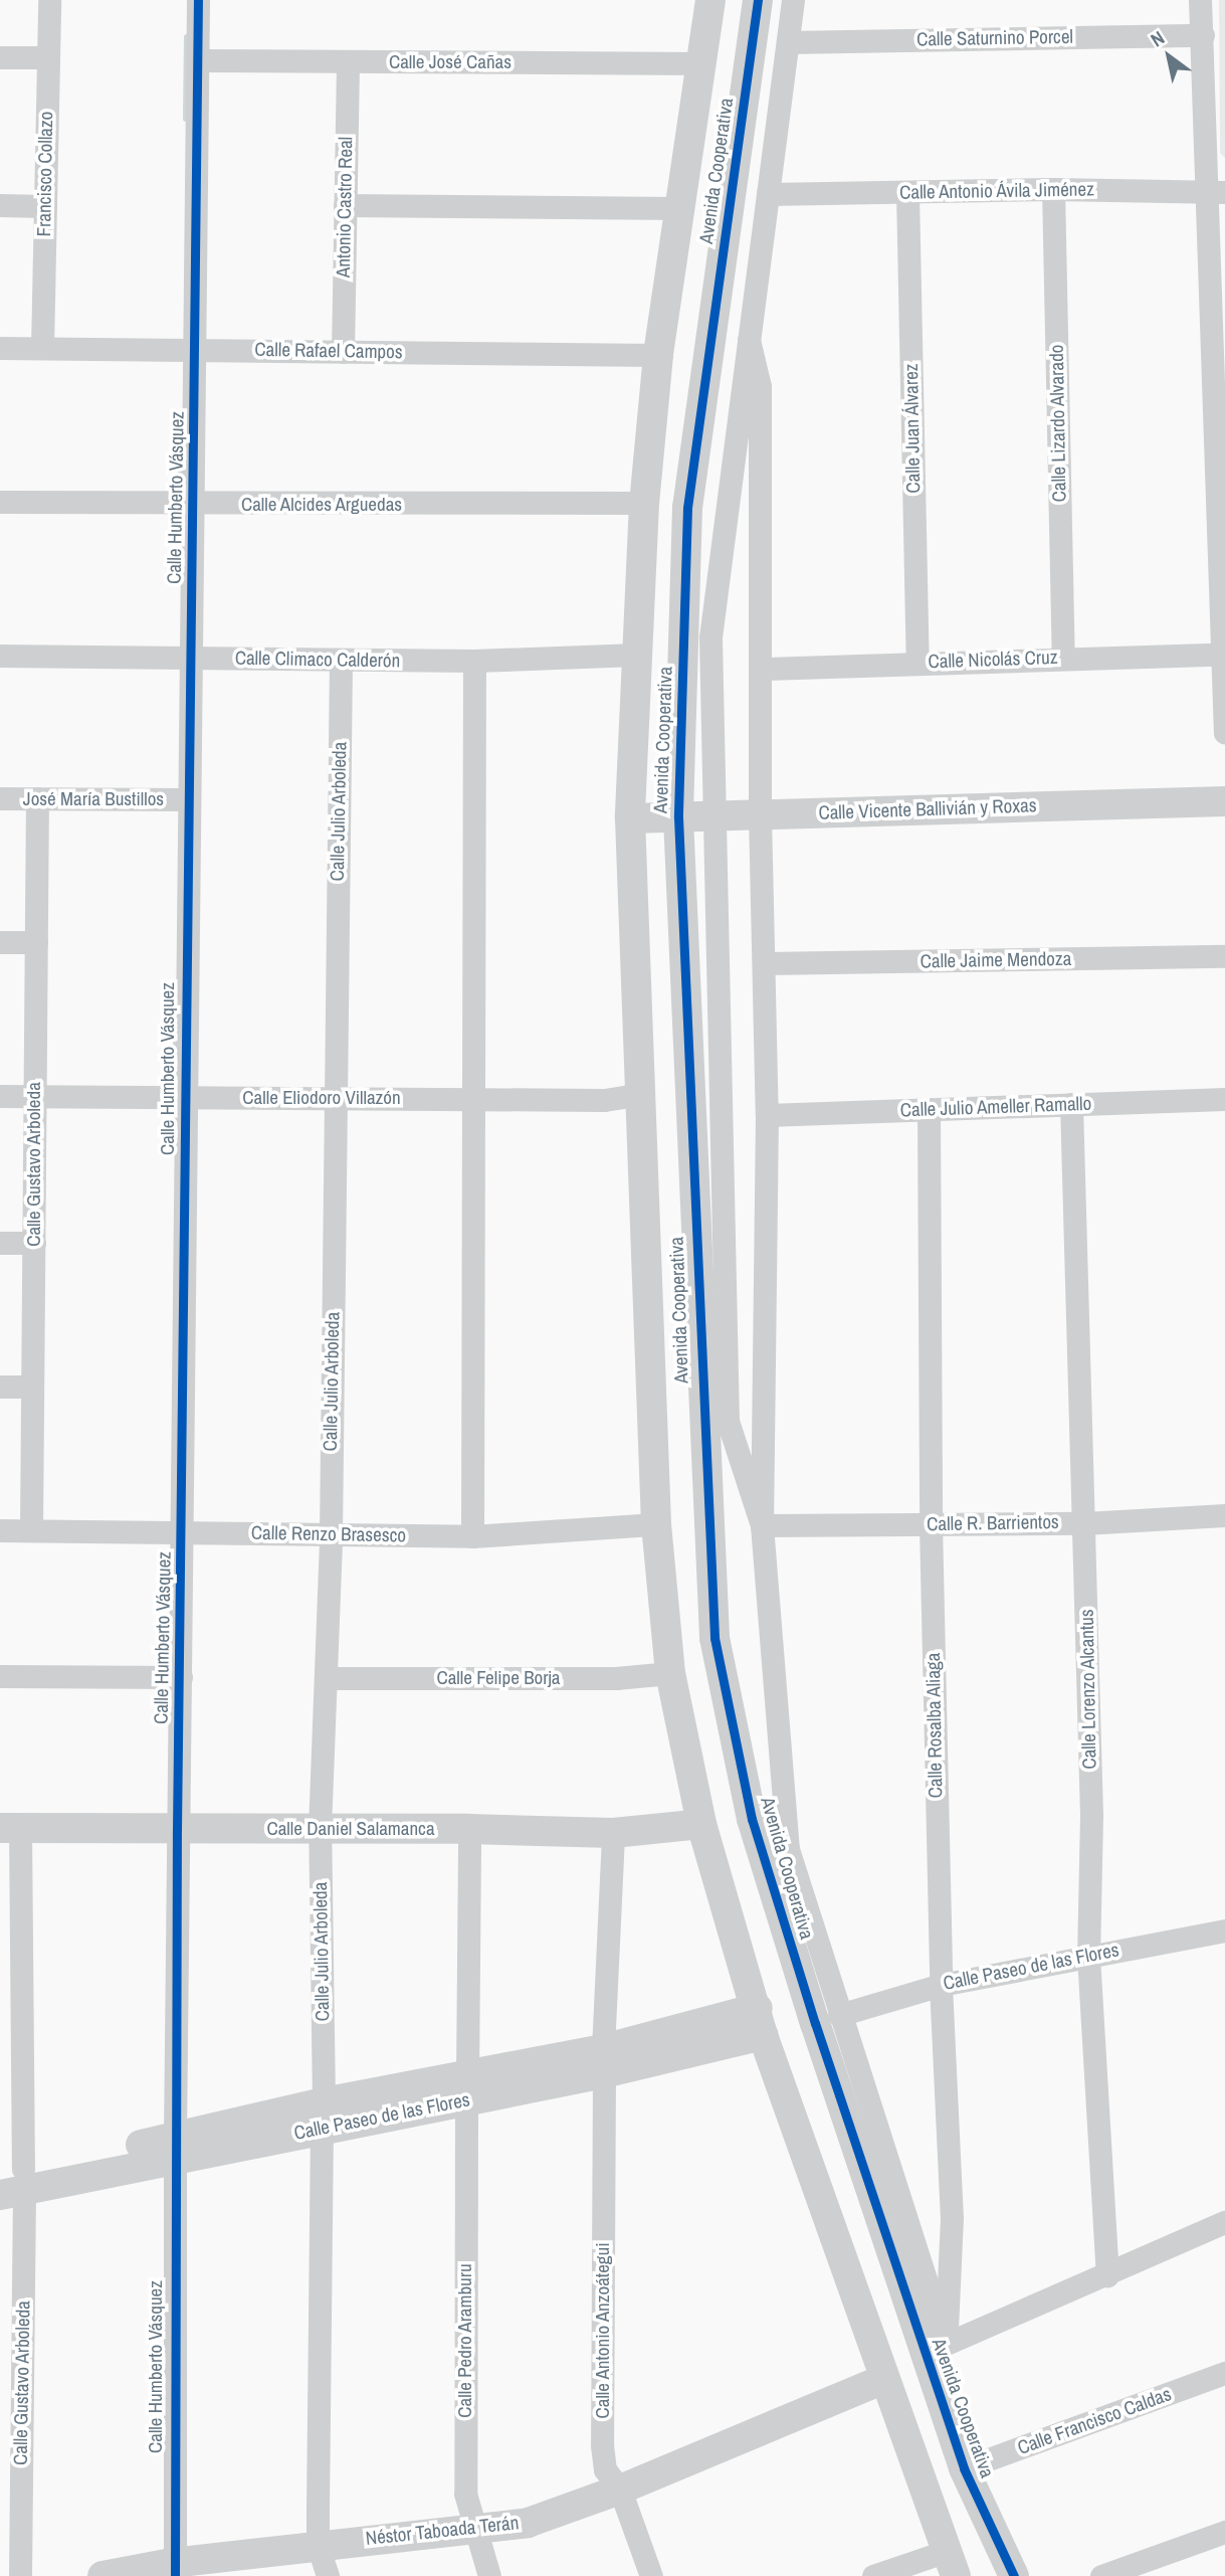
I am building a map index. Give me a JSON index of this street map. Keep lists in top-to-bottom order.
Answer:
{
  "streets": {
    "street": [
      "Calle Saturnino Porcel",
      "Calle José Cañas",
      "Avenida Cooperativa",
      "Francisco Collazo",
      "Calle Antonio Ávila Jiménez",
      "Antonio Castro Real",
      "Calle Rafael Campos",
      "Calle Lizardo Alvarado",
      "Calle Juan Álvarez",
      "Calle Humberto Vásquez",
      "Calle Alcides Arguedas",
      "Calle Climaco Calderón",
      "Calle Nicolás Cruz",
      "José María Bustillos",
      "Calle Vicente Ballivián y Roxas",
      "Calle Julio Arboleda",
      "Calle Jaime Mendoza",
      "Calle Eliodoro Villazón",
      "Calle Julio Ameller Ramallo",
      "Calle Gustavo Arboleda",
      "Calle R. Barrientos",
      "Calle Renzo Brasesco",
      "Calle Felipe Borja",
      "Calle Lorenzo Alcantus",
      "Calle Rosalba Aliaga",
      "Calle Daniel Salamanca",
      "Calle Paseo de las Flores",
      "Calle Antonio Anzoátegui",
      "Calle Pedro Aramburu",
      "Calle Francisco Caldas",
      "Néstor Taboada Terán"
    ]
  },
  "crossings": [
    ["Calle José Cañas", "Avenida Cooperativa"],
    ["Calle José Cañas", "Antonio Castro Real"],
    ["Calle José Cañas", "Calle Humberto Vásquez"],
    ["Avenida Cooperativa", "Calle Rafael Campos"],
    ["Avenida Cooperativa", "Calle Alcides Arguedas"],
    ["Avenida Cooperativa", "Calle Climaco Calderón"],
    ["Avenida Cooperativa", "Calle Vicente Ballivián y Roxas"],
    ["Avenida Cooperativa", "Calle Eliodoro Villazón"],
    ["Avenida Cooperativa", "Calle Renzo Brasesco"],
    ["Avenida Cooperativa", "Calle Felipe Borja"],
    ["Avenida Cooperativa", "Calle Rosalba Aliaga"],
    ["Avenida Cooperativa", "Calle Daniel Salamanca"],
    ["Avenida Cooperativa", "Calle Paseo de las Flores"],
    ["Avenida Cooperativa", "Calle Francisco Caldas"],
    ["Avenida Cooperativa", "Néstor Taboada Terán"],
    ["Francisco Collazo", "Calle Rafael Campos"],
    ["Calle Antonio Ávila Jiménez", "Calle Lizardo Alvarado"],
    ["Calle Antonio Ávila Jiménez", "Calle Juan Álvarez"],
    ["Antonio Castro Real", "Calle Rafael Campos"],
    ["Calle Rafael Campos", "Calle Humberto Vásquez"],
    ["Calle Lizardo Alvarado", "Calle Nicolás Cruz"],
    ["Calle Juan Álvarez", "Calle Nicolás Cruz"],
    ["Calle Humberto Vásquez", "Calle Alcides Arguedas"],
    ["Calle Humberto Vásquez", "Calle Climaco Calderón"],
    ["Calle Humberto Vásquez", "José María Bustillos"],
    ["Calle Humberto Vásquez", "Calle Eliodoro Villazón"],
    ["Calle Humberto Vásquez", "Calle Renzo Brasesco"],
    ["Calle Humberto Vásquez", "Calle Daniel Salamanca"],
    ["Calle Humberto Vásquez", "Calle Paseo de las Flores"],
    ["Calle Humberto Vásquez", "Néstor Taboada Terán"],
    ["Calle Climaco Calderón", "Calle Julio Arboleda"],
    ["José María Bustillos", "Calle Gustavo Arboleda"],
    ["Calle Julio Arboleda", "Calle Eliodoro Villazón"],
    ["Calle Julio Arboleda", "Calle Renzo Brasesco"],
    ["Calle Julio Arboleda", "Calle Felipe Borja"],
    ["Calle Julio Arboleda", "Calle Daniel Salamanca"],
    ["Calle Julio Arboleda", "Calle Paseo de las Flores"],
    ["Calle Julio Arboleda", "Néstor Taboada Terán"],
    ["Calle Eliodoro Villazón", "Calle Gustavo Arboleda"],
    ["Calle Julio Ameller Ramallo", "Calle Lorenzo Alcantus"],
    ["Calle Julio Ameller Ramallo", "Calle Rosalba Aliaga"],
    ["Calle Gustavo Arboleda", "Calle Renzo Brasesco"],
    ["Calle Gustavo Arboleda", "Calle Daniel Salamanca"],
    ["Calle Gustavo Arboleda", "Calle Paseo de las Flores"],
    ["Calle R. Barrientos", "Calle Lorenzo Alcantus"],
    ["Calle R. Barrientos", "Calle Rosalba Aliaga"],
    ["Calle Lorenzo Alcantus", "Calle Paseo de las Flores"],
    ["Calle Rosalba Aliaga", "Calle Paseo de las Flores"],
    ["Calle Daniel Salamanca", "Calle Antonio Anzoátegui"],
    ["Calle Daniel Salamanca", "Calle Pedro Aramburu"],
    ["Calle Paseo de las Flores", "Calle Antonio Anzoátegui"],
    ["Calle Paseo de las Flores", "Calle Pedro Aramburu"],
    ["Calle Antonio Anzoátegui", "Néstor Taboada Terán"],
    ["Calle Pedro Aramburu", "Néstor Taboada Terán"]
  ],
  "north": "top left"
}
